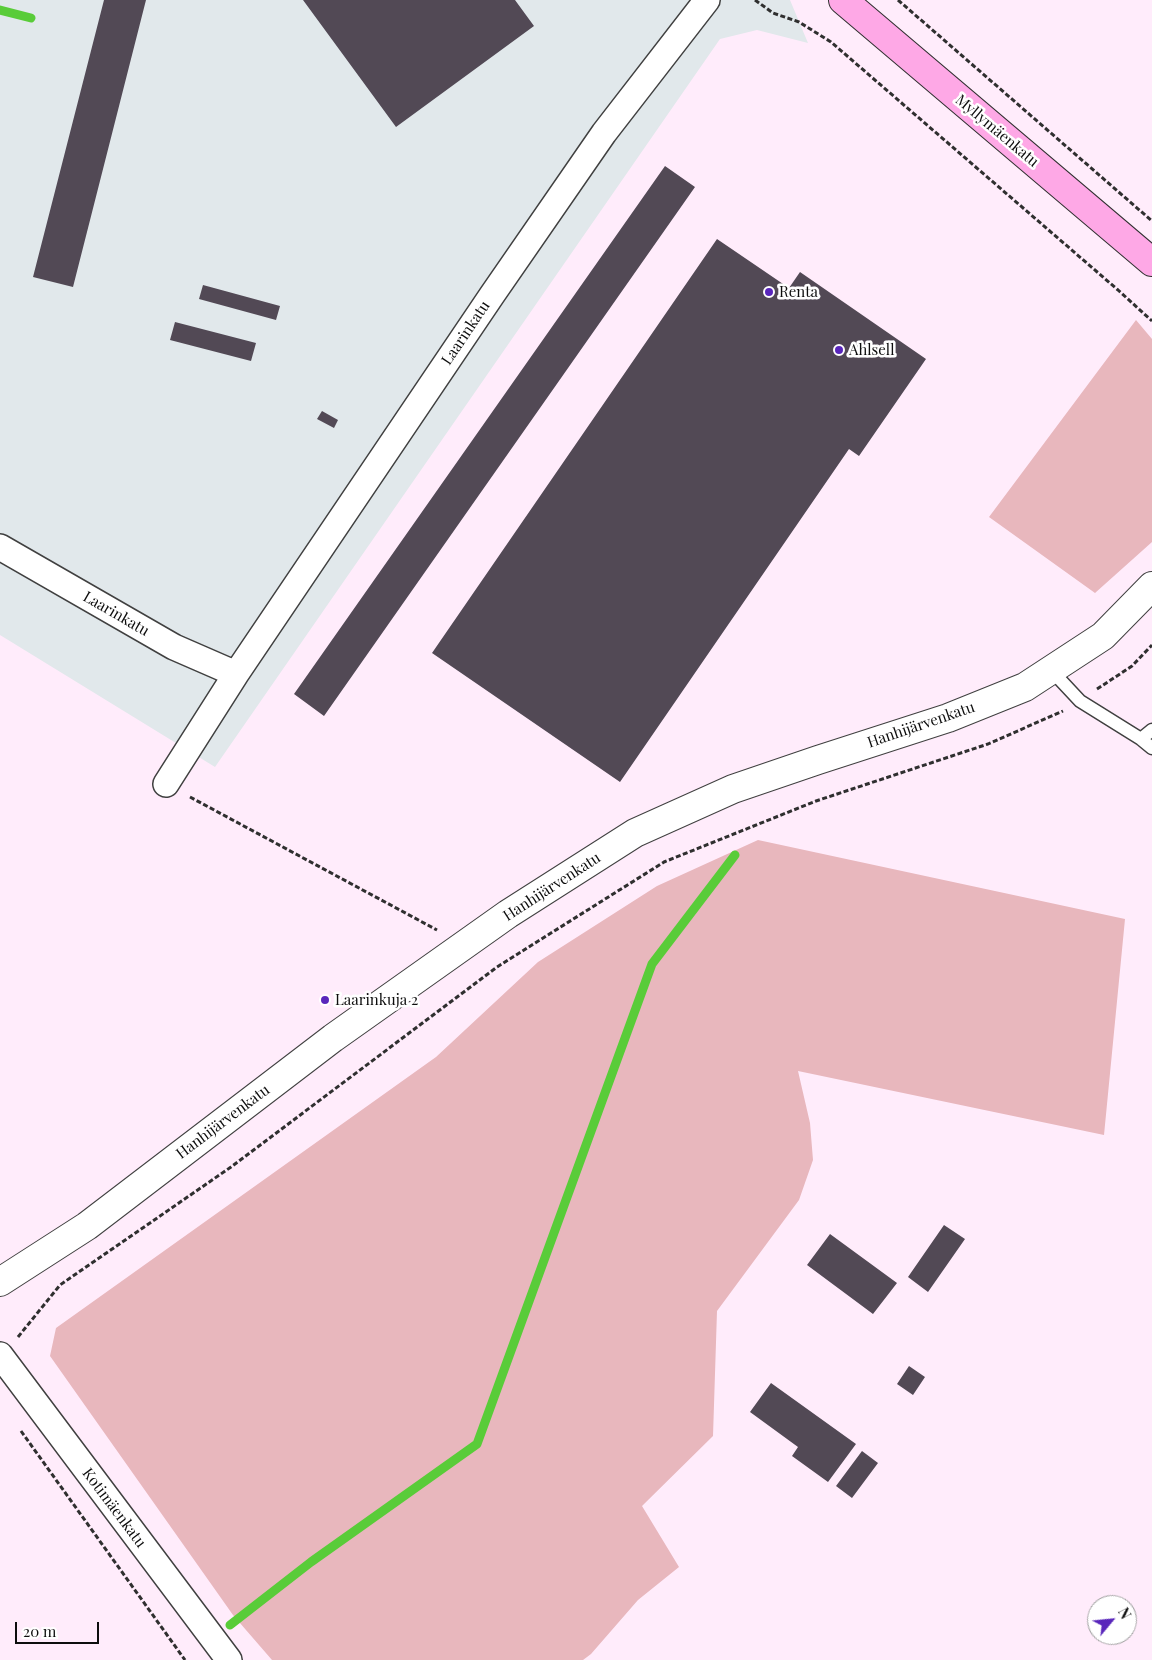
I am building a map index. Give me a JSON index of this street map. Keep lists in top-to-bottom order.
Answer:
{
  "streets": {
    "main road": ["Myllymäenkatu"],
    "street": ["Laarinkatu", "Hanhijärvenkatu", "Kotimäenkatu"]
  },
  "places": ["Renta", "Ahlsell", "Laarinkuja 2"],
  "scale_bar": "20 m",
  "north": "top right"
}
